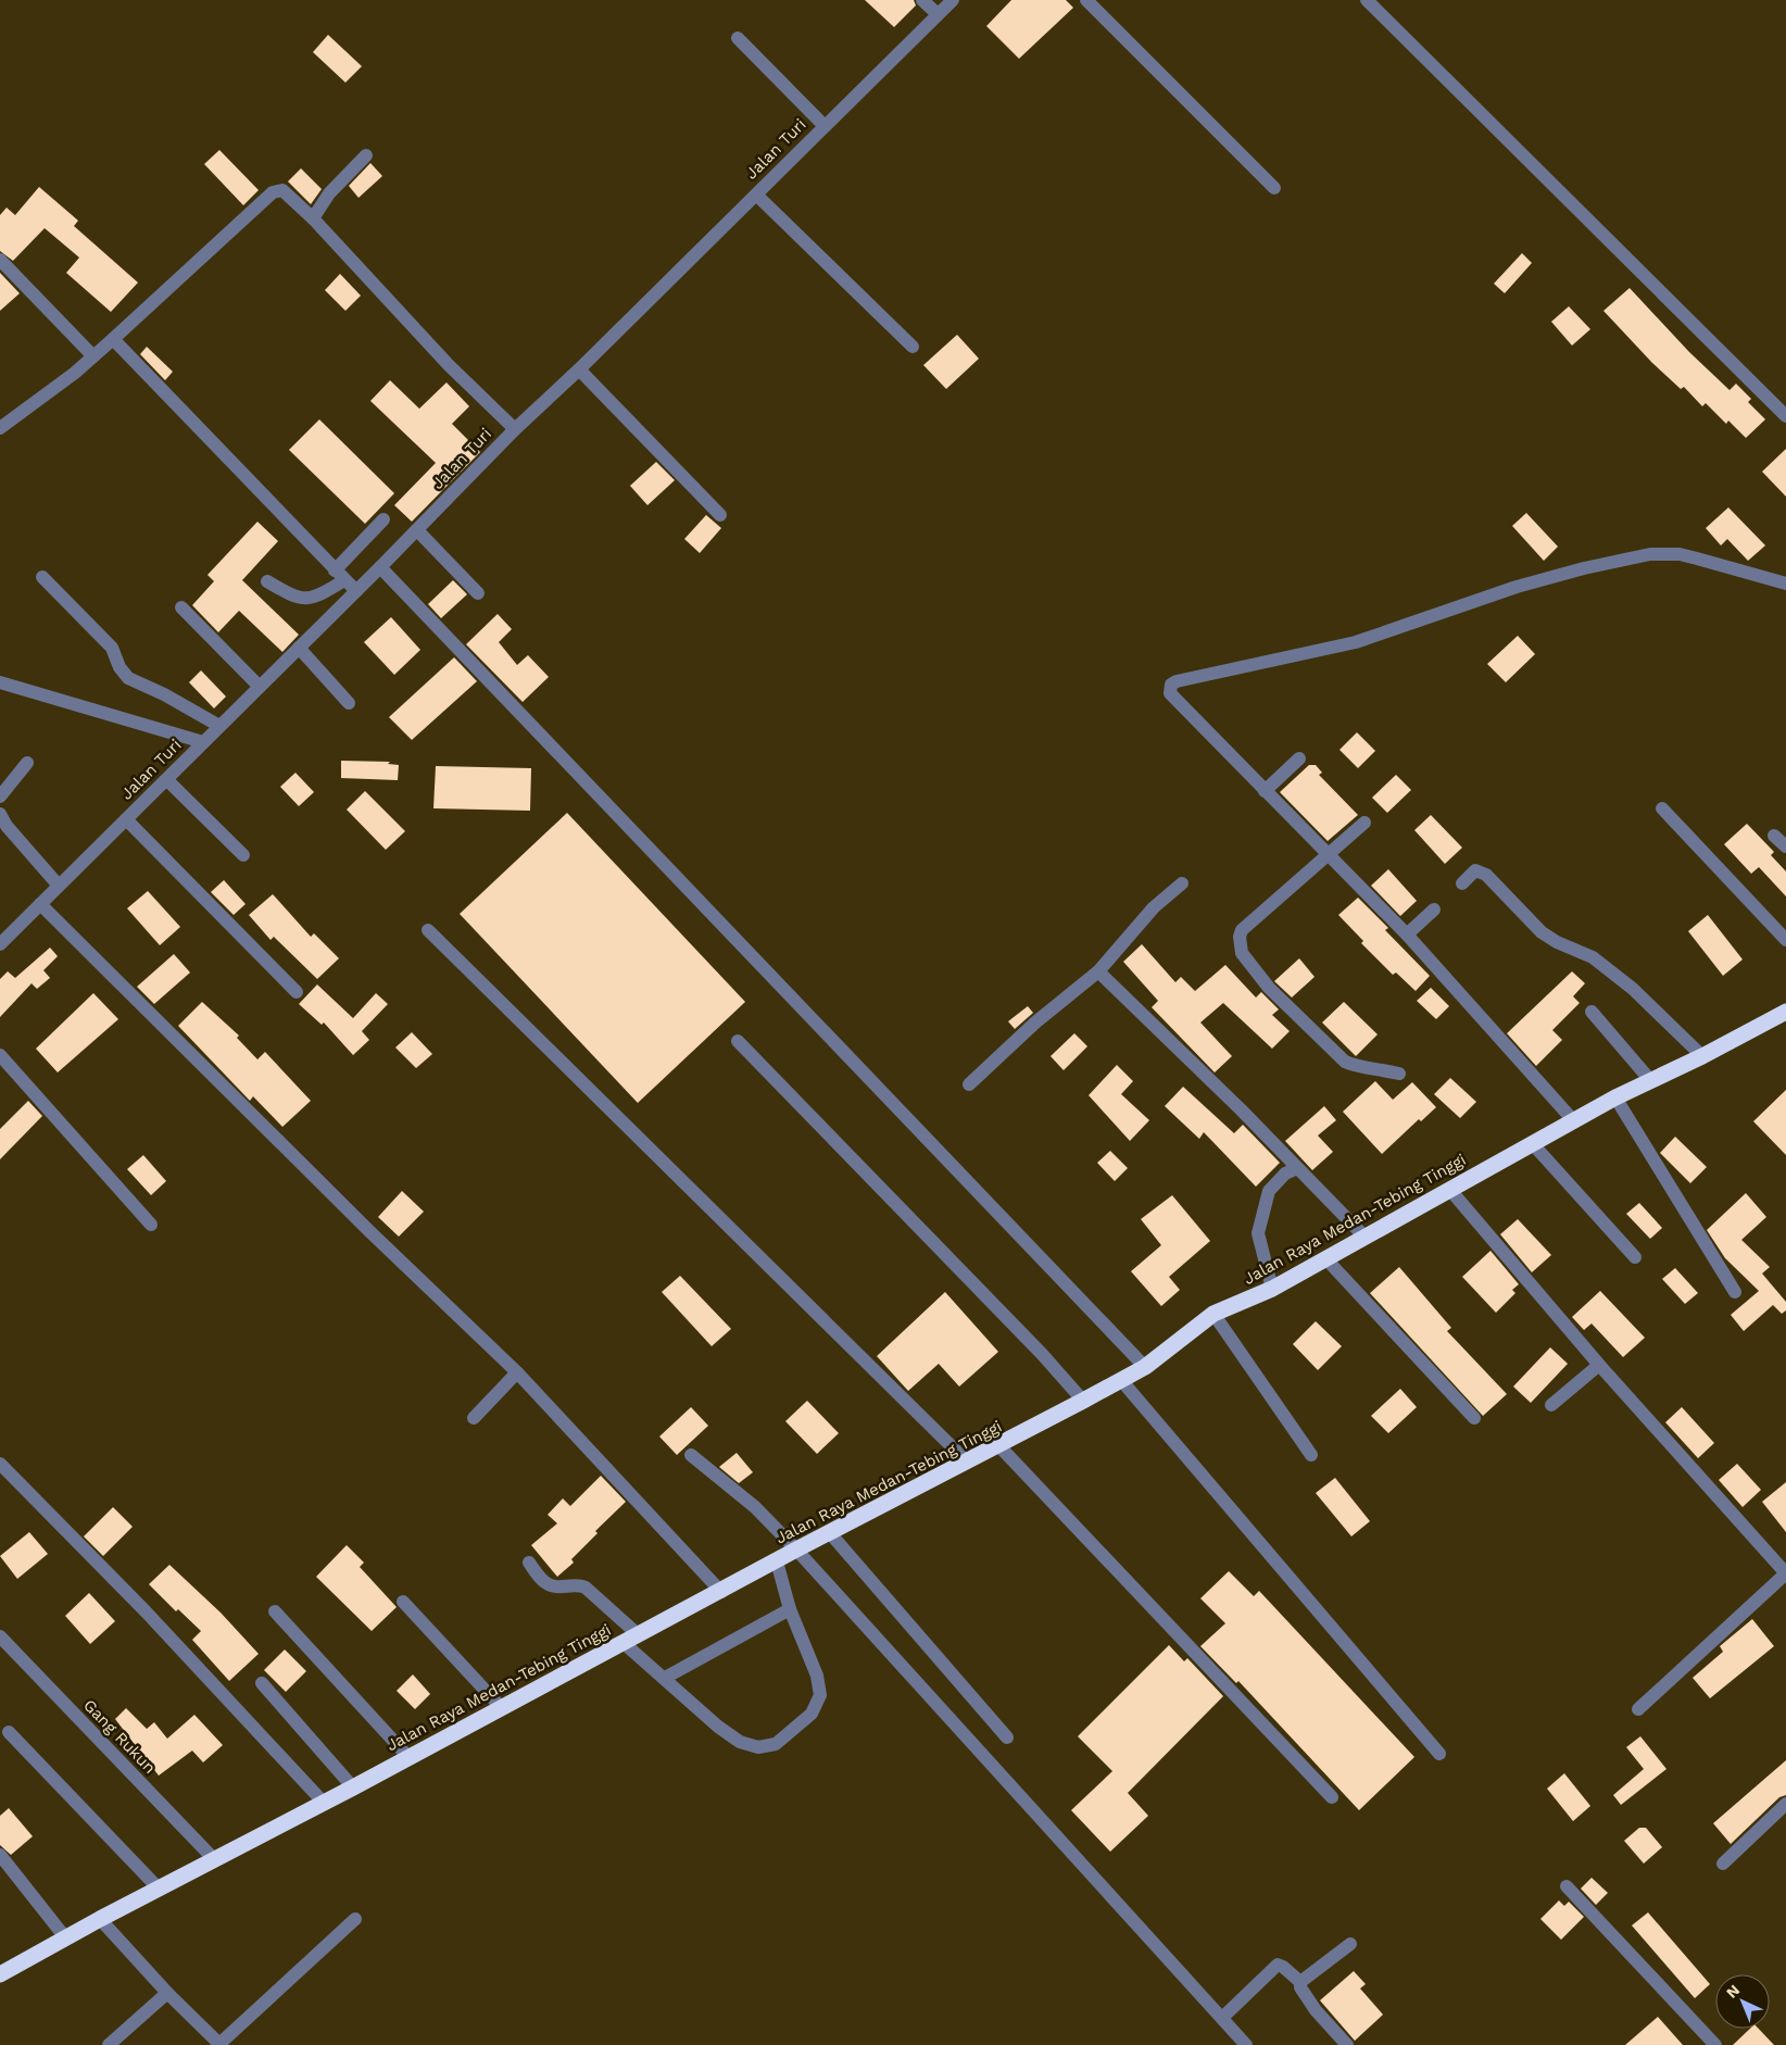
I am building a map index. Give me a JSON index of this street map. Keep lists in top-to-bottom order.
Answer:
{
  "streets": {
    "highway": ["Jalan Raya Medan-Tebing Tinggi"],
    "street": ["Jalan Turi", "Gang Rukun"]
  },
  "crossings": [
    ["Jalan Raya Medan-Tebing Tinggi", "Gang Rukun"]
  ],
  "north": "top left"
}
